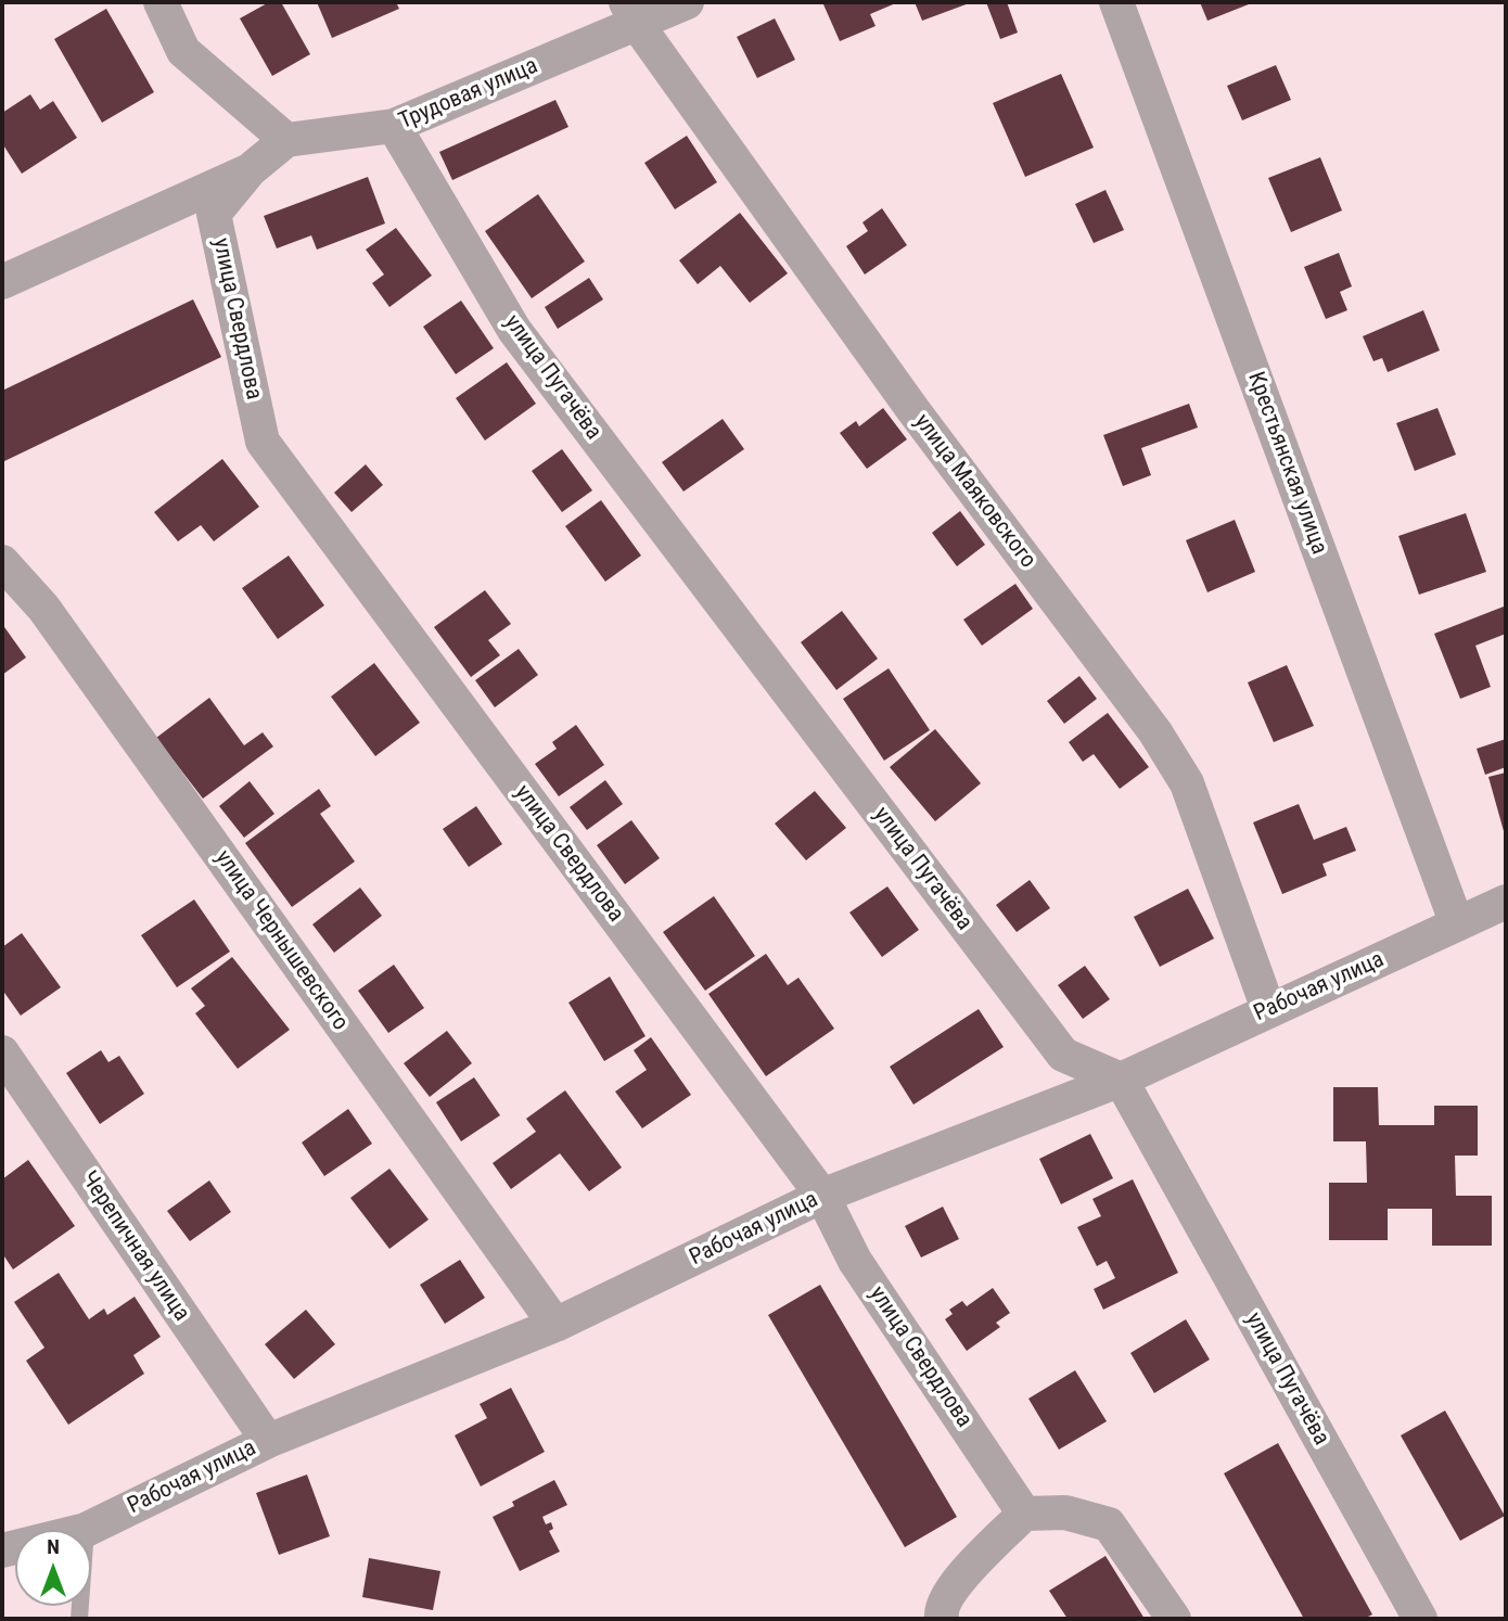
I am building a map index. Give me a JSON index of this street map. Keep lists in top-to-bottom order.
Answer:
{
  "streets": {
    "street": [
      "Трудовая улица",
      "улица Свердлова",
      "улица Пугачёва",
      "Крестьянская улица",
      "улица Маяковского",
      "улица Чернышевского",
      "Рабочая улица",
      "Черепичная улица"
    ]
  },
  "crossings": [
    ["Трудовая улица", "улица Пугачёва"],
    ["Трудовая улица", "улица Маяковского"],
    ["улица Свердлова", "Рабочая улица"],
    ["улица Пугачёва", "Рабочая улица"],
    ["Крестьянская улица", "Рабочая улица"],
    ["улица Маяковского", "Рабочая улица"],
    ["улица Чернышевского", "Рабочая улица"],
    ["Рабочая улица", "Черепичная улица"]
  ],
  "north": "top"
}
